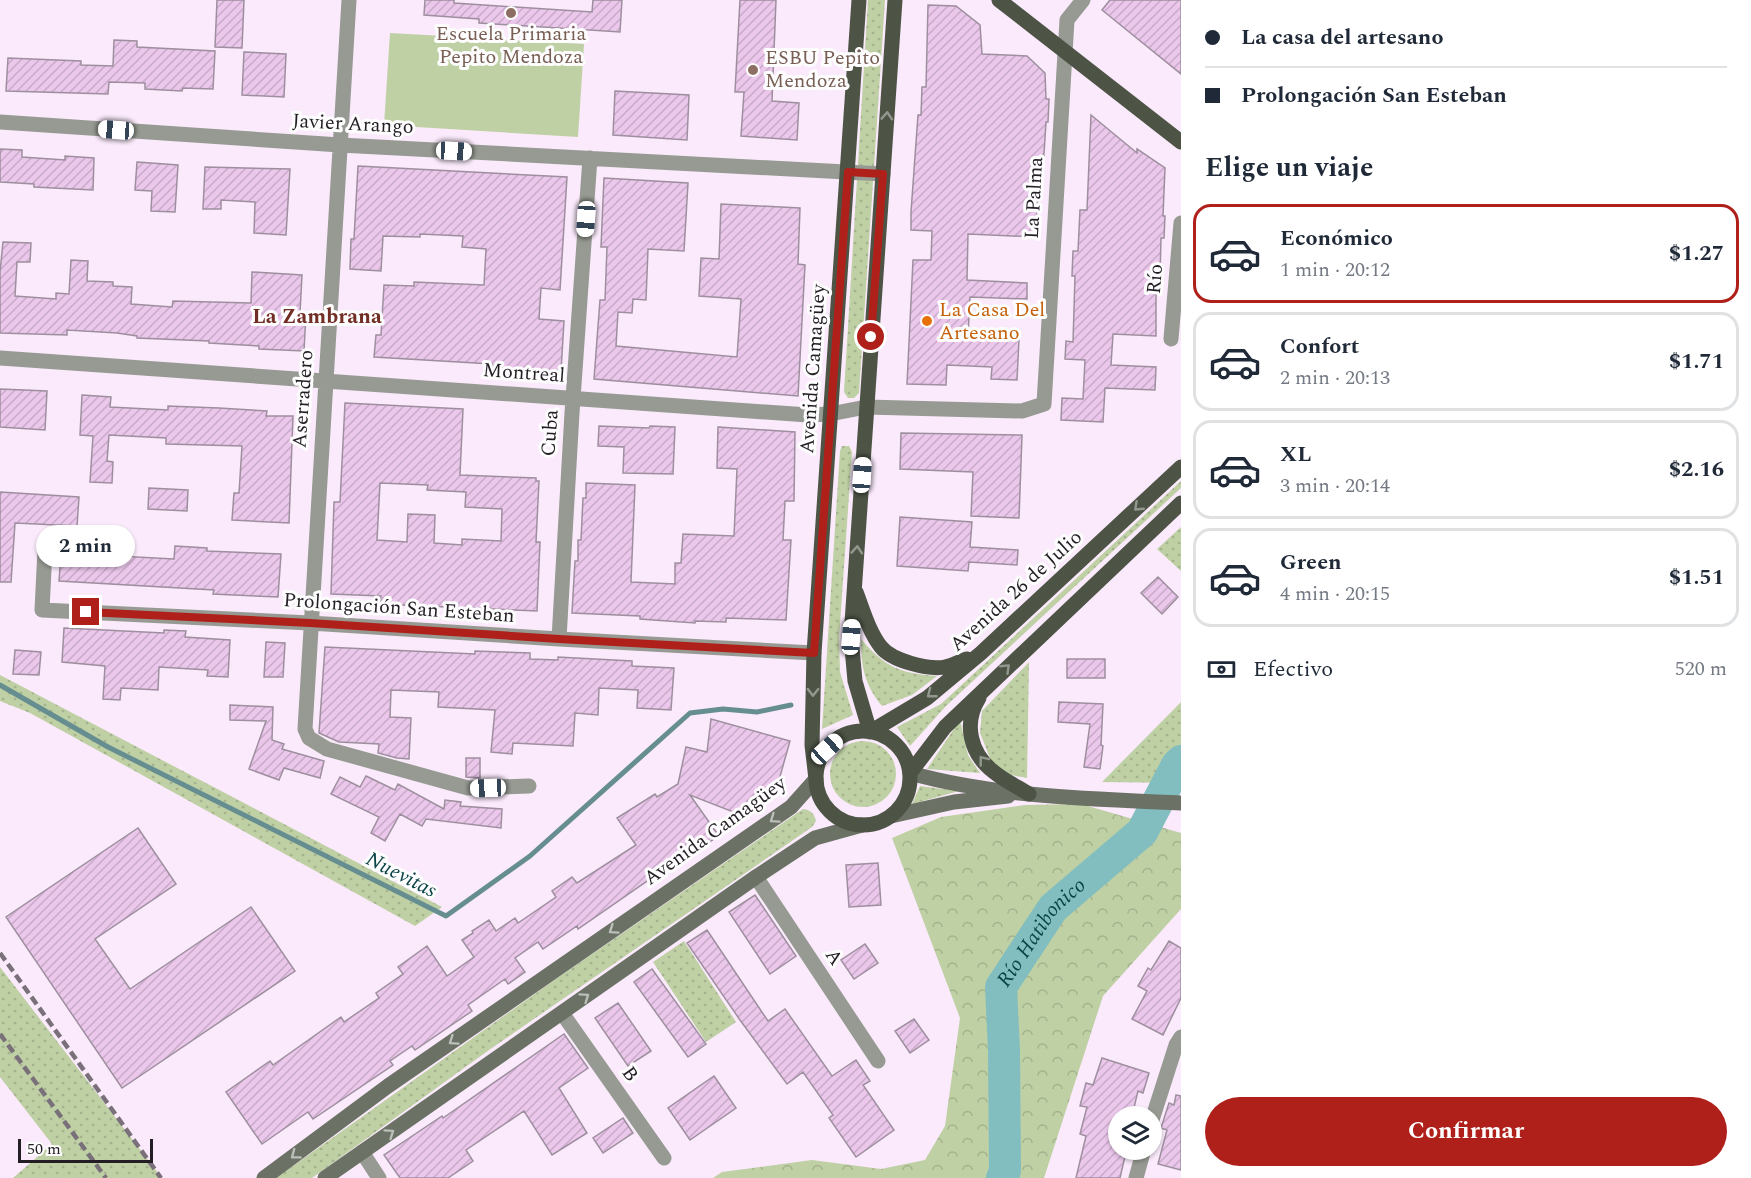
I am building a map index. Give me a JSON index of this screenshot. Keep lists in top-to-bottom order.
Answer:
{
  "streets": {
    "main road": ["Avenida Camagüey", "Avenida 26 de Julio"],
    "street": [
      "Javier Arango",
      "La Palma",
      "Río",
      "Montreal",
      "Aserradero",
      "Cuba",
      "Prolongación San Esteban",
      "A",
      "B"
    ]
  },
  "crossings": [
    ["Javier Arango", "Avenida Camagüey"],
    ["Javier Arango", "Aserradero"],
    ["Javier Arango", "Cuba"],
    ["La Palma", "Montreal"],
    ["Avenida Camagüey", "Montreal"],
    ["Avenida Camagüey", "Avenida 26 de Julio"],
    ["Avenida Camagüey", "Prolongación San Esteban"],
    ["Montreal", "Aserradero"],
    ["Montreal", "Cuba"],
    ["Aserradero", "Prolongación San Esteban"],
    ["Cuba", "Prolongación San Esteban"]
  ],
  "districts": ["La Zambrana"],
  "water": ["Nuevitas", "Río Hatibonico"],
  "places": ["Escuela Primaria Pepito Mendoza", "ESBU Pepito Mendoza", "La Casa Del Artesano"],
  "scale_bar": "50 m",
  "page": {
    "banner": ["La casa del artesano", "Prolongación San Esteban"],
    "heading": "Elige un viaje",
    "list": [
      {
        "name": "Económico",
        "note": "1 min · 20:12",
        "value": "$1.27"
      },
      {
        "name": "Confort",
        "note": "2 min · 20:13",
        "value": "$1.71"
      },
      {
        "name": "XL",
        "note": "3 min · 20:14",
        "value": "$2.16"
      },
      {
        "name": "Green",
        "note": "4 min · 20:15",
        "value": "$1.51"
      }
    ],
    "bubble": "2 min",
    "pay": ["Efectivo", "520 m"],
    "buttons": "Confirmar",
    "scale": "50 m"
  }
}
